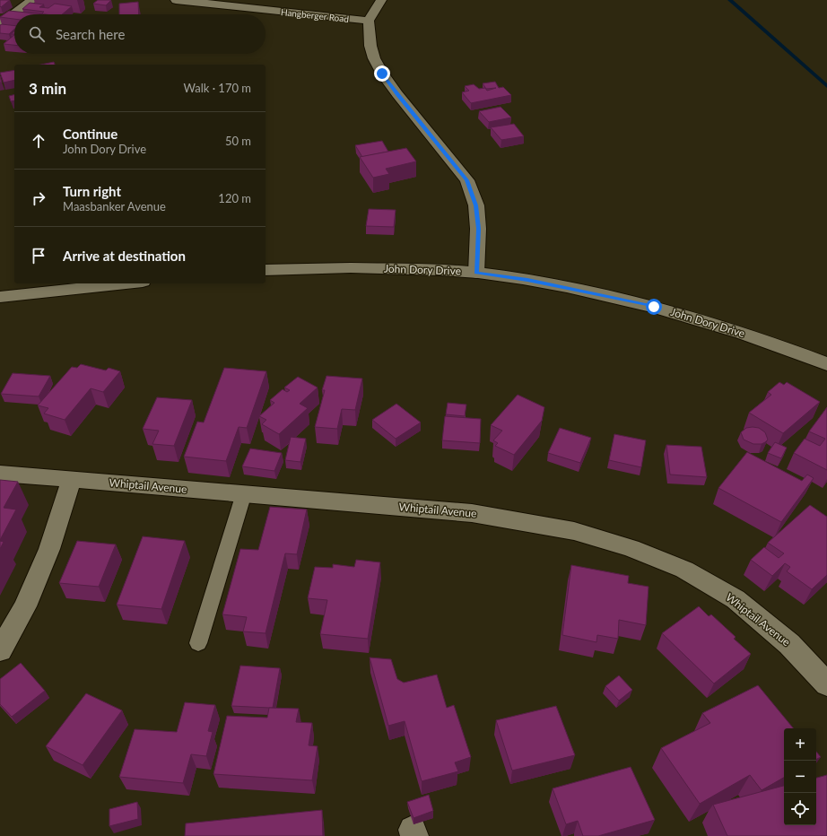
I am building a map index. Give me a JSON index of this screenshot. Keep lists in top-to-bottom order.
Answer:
{
  "streets": {
    "street": ["Hangberger Road", "John Dory Drive", "Whiptail Avenue"]
  },
  "page": {
    "search": "Search here",
    "heading": ["3 min", "Walk · 170 m"],
    "list": [
      ["Continue", "John Dory Drive", "50 m"],
      ["Turn right", "Maasbanker Avenue", "120 m"],
      "Arrive at destination"
    ],
    "map_buttons": ["+", "−"]
  }
}
